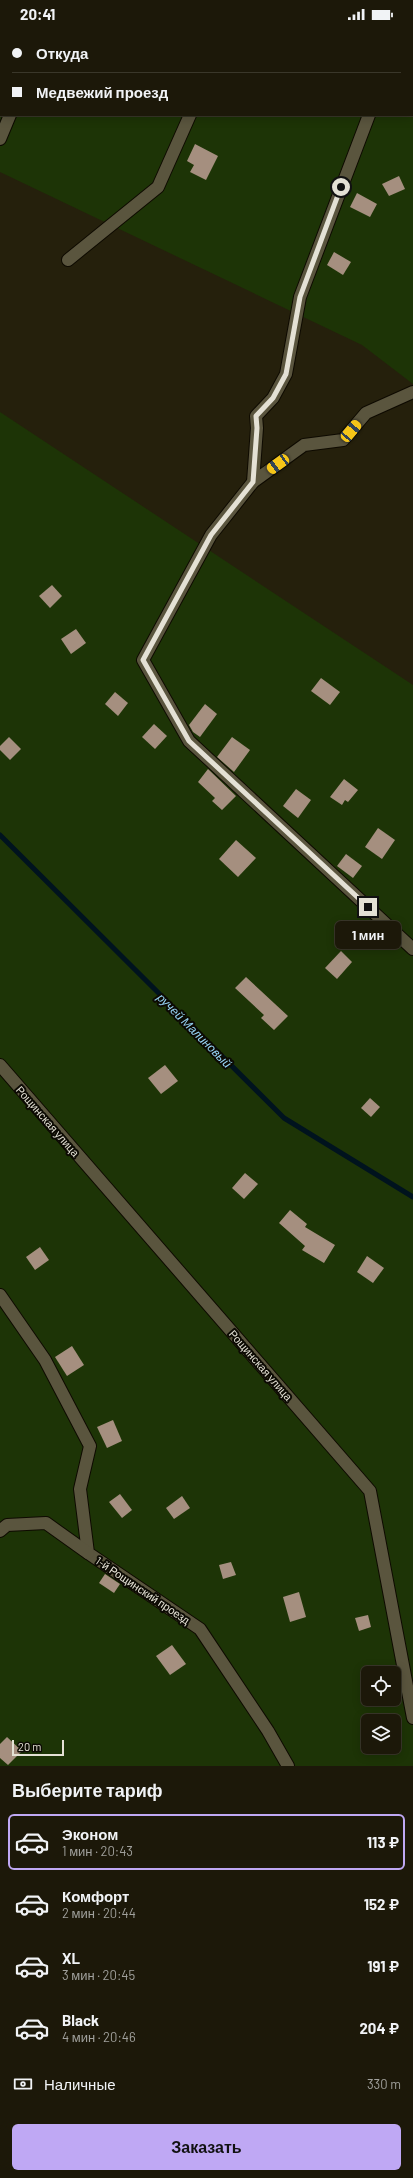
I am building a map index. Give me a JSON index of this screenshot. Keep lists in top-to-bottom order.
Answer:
{
  "streets": {
    "lane": ["Рощинская улица", "1-й Рощинский проезд"]
  },
  "water": ["ручей Малиновый"],
  "scale_bar": "20 m",
  "page": {
    "status": "20:41",
    "banner": ["Откуда", "Медвежий проезд"],
    "bubble": "1 мин",
    "scale": "20 m",
    "heading": "Выберите тариф",
    "list": [
      {
        "name": "Эконом",
        "note": "1 мин · 20:43",
        "value": "113 ₽"
      },
      {
        "name": "Комфорт",
        "note": "2 мин · 20:44",
        "value": "152 ₽"
      },
      {
        "name": "XL",
        "note": "3 мин · 20:45",
        "value": "191 ₽"
      },
      {
        "name": "Black",
        "note": "4 мин · 20:46",
        "value": "204 ₽"
      }
    ],
    "pay": ["Наличные", "330 m"],
    "buttons": "Заказать"
  }
}
